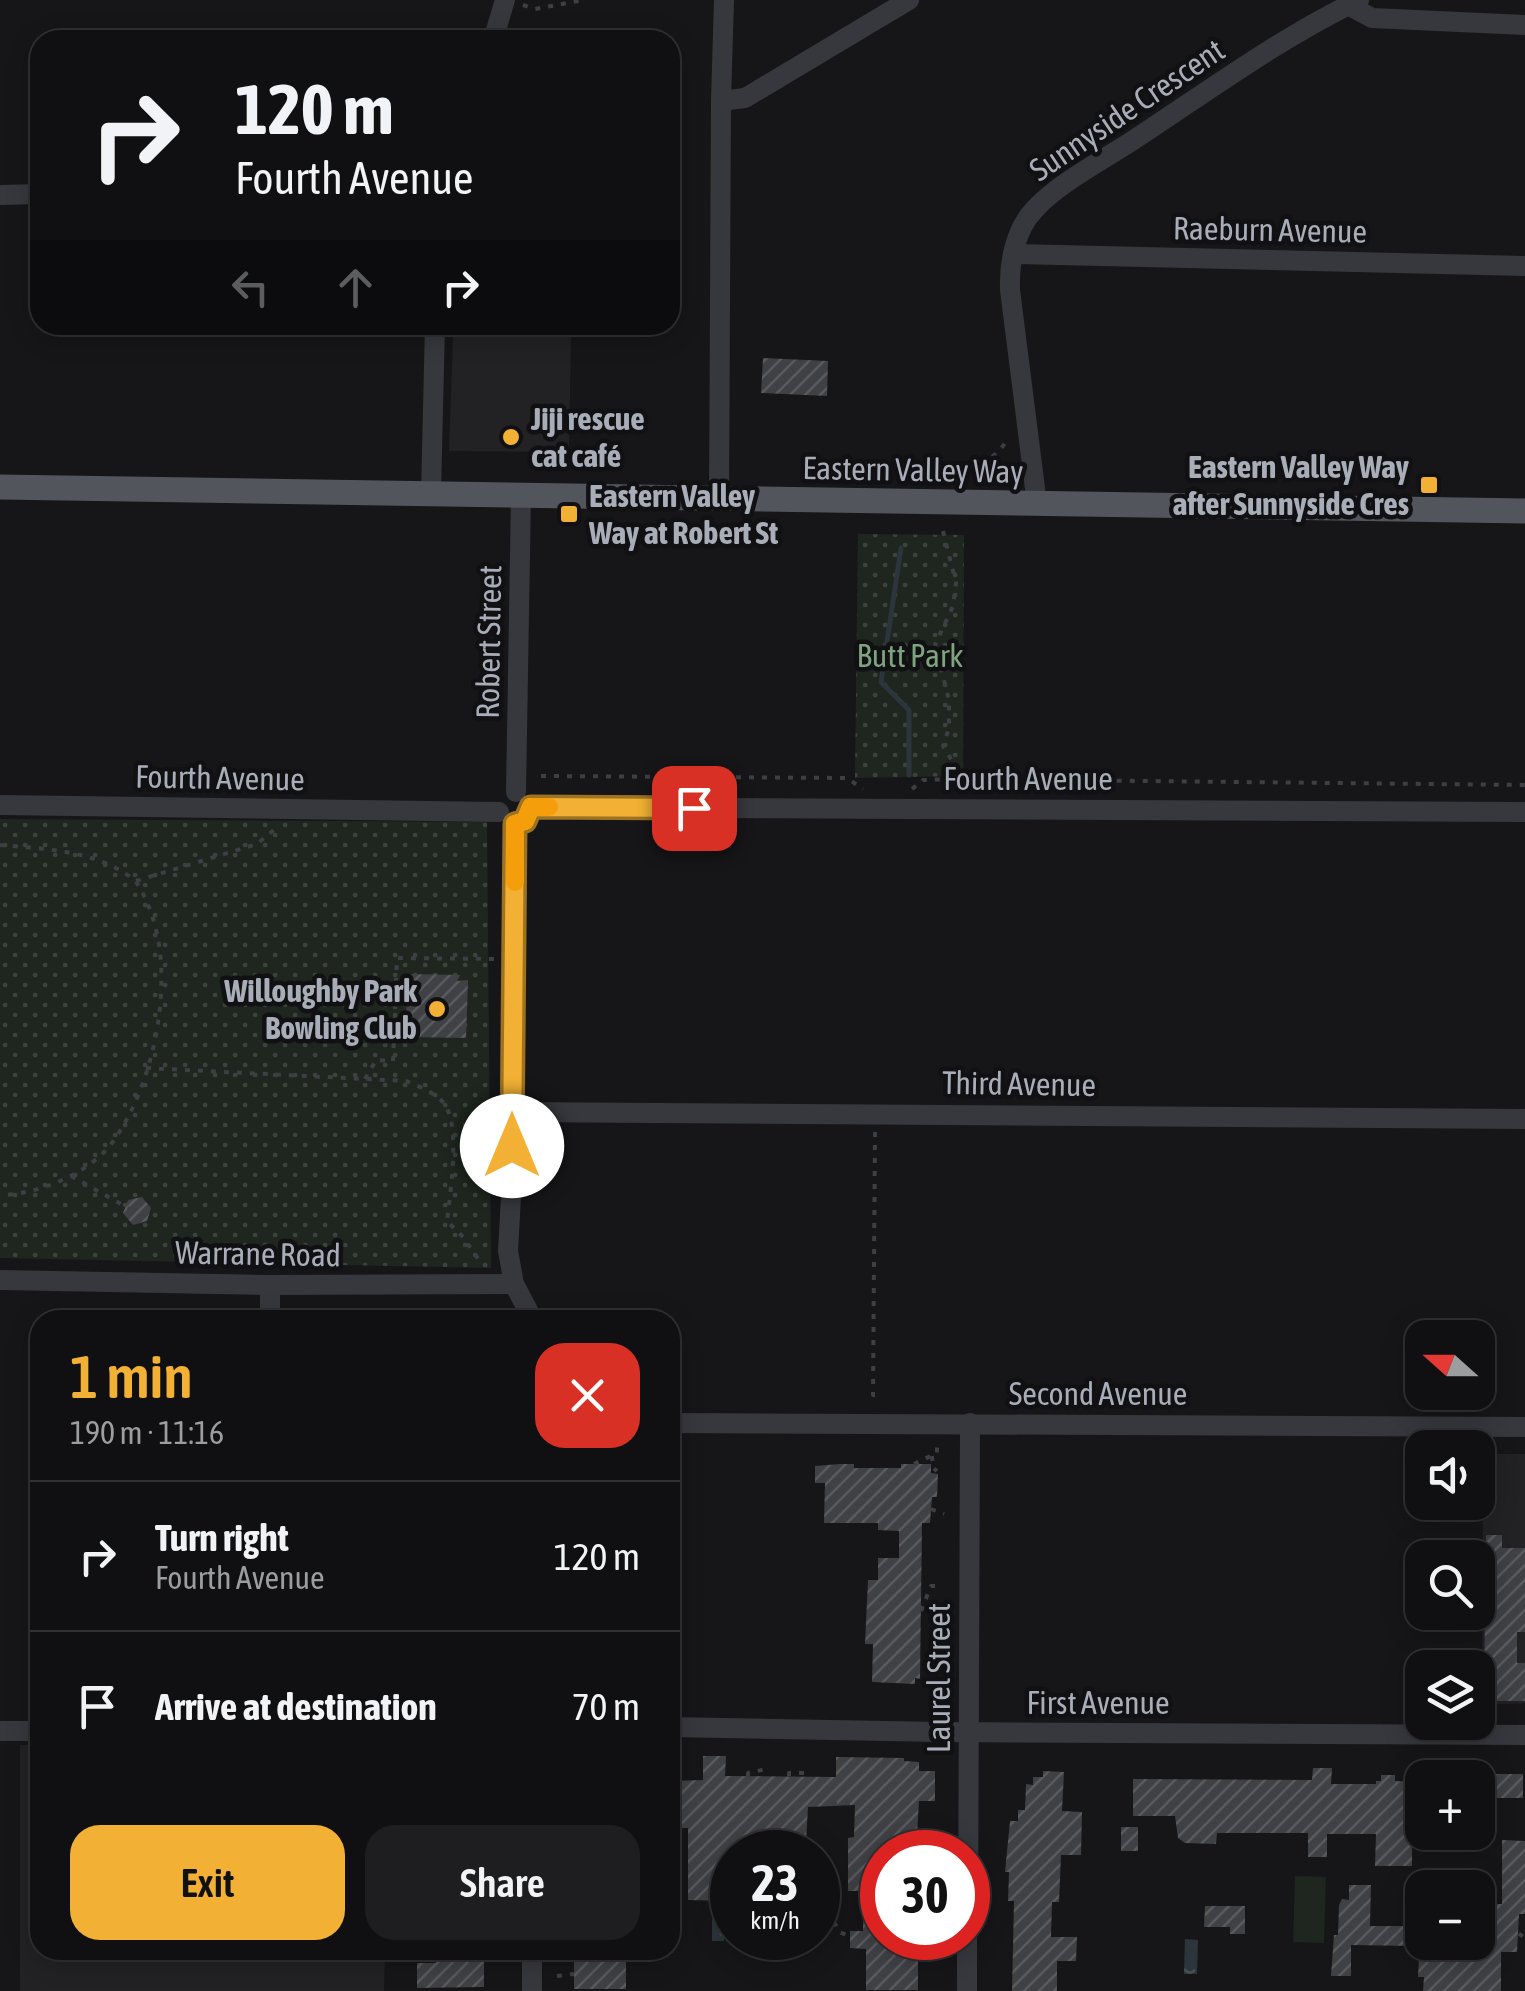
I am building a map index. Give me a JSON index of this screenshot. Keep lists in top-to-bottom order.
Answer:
{
  "streets": {
    "main road": ["Eastern Valley Way"],
    "street": [
      "Sunnyside Crescent",
      "Raeburn Avenue",
      "Robert Street",
      "Fourth Avenue",
      "Third Avenue",
      "Warrane Road",
      "Second Avenue",
      "Laurel Street",
      "First Avenue"
    ]
  },
  "crossings": [
    ["Sunnyside Crescent", "Raeburn Avenue"],
    ["Sunnyside Crescent", "Eastern Valley Way"],
    ["Eastern Valley Way", "Robert Street"],
    ["Robert Street", "Fourth Avenue"],
    ["Second Avenue", "Laurel Street"],
    ["Laurel Street", "First Avenue"]
  ],
  "parks": ["Butt Park"],
  "places": {
    "other": ["Jiji rescue cat café", "Willoughby Park Bowling Club"],
    "transit": ["Eastern Valley Way after Sunnyside Cres", "Eastern Valley Way at Robert St"]
  },
  "north": "left",
  "page": {
    "turn": ["120 m", "Fourth Avenue"],
    "heading": ["1 min", "190 m · 11:16"],
    "map_buttons": ["+", "−"],
    "list": [
      {
        "name": "Turn right",
        "note": "Fourth Avenue",
        "value": "120 m"
      },
      {
        "name": "Arrive at destination",
        "value": "70 m"
      }
    ],
    "buttons": ["Exit", "Share"],
    "speed": "23 km/h",
    "limit": "30"
  }
}
